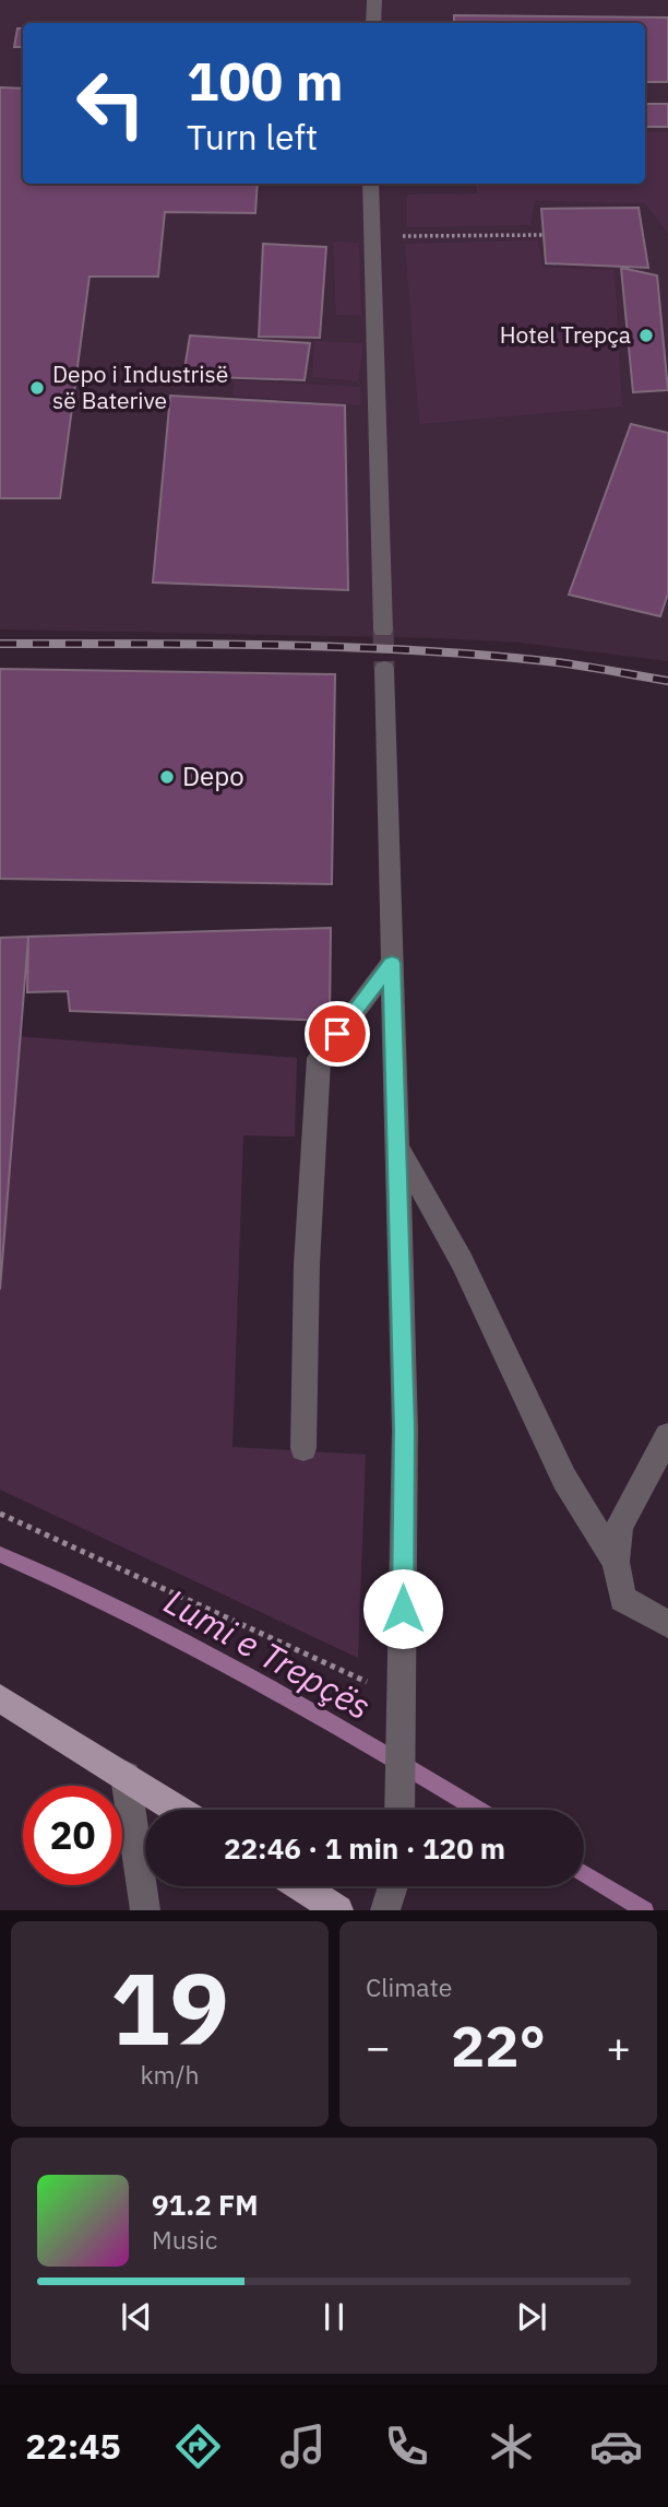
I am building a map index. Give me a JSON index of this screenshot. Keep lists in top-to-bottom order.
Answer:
{
  "water": ["Lumi e Trepçës"],
  "places": ["Hotel Trepça", "Depo i Industrisë së Baterive", "Depo"],
  "page": {
    "turn": ["100 m", "Turn left"],
    "limit": "20",
    "trip": "22:46 · 1 min · 120 m",
    "tile": [
      ["19", "km/h"],
      "Climate"
    ],
    "heat": ["−", "22°", "+"],
    "song": ["91.2 FM", "Music"],
    "tabs": "22:45"
  }
}
